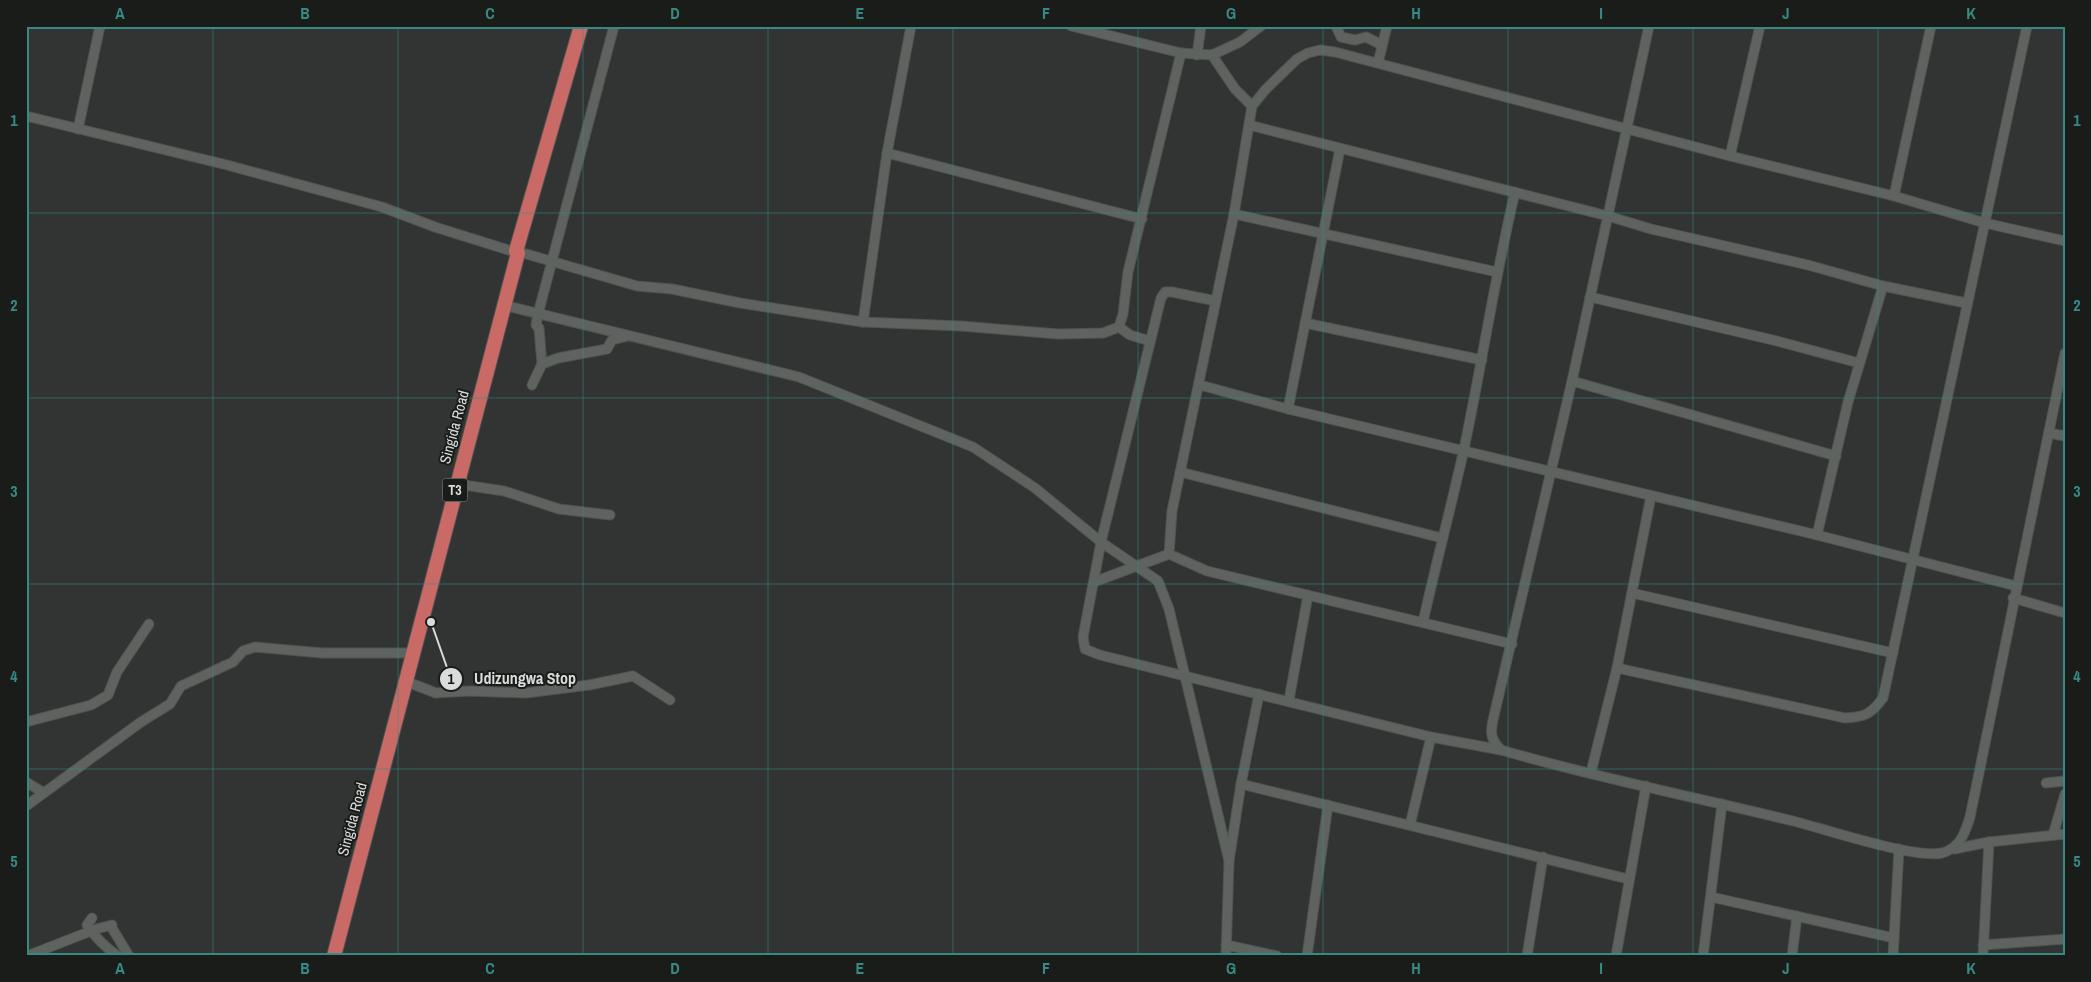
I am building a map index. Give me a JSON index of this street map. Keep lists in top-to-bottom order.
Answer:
{
  "streets": {
    "highway": ["Singida Road", "T3"]
  },
  "places": ["Udizungwa Stop"],
  "grid": {
    "columns": [
      "A",
      "B",
      "C",
      "D",
      "E",
      "F",
      "G",
      "H",
      "I",
      "J",
      "K"
    ],
    "rows": [
      "1",
      "2",
      "3",
      "4",
      "5"
    ]
  }
}
